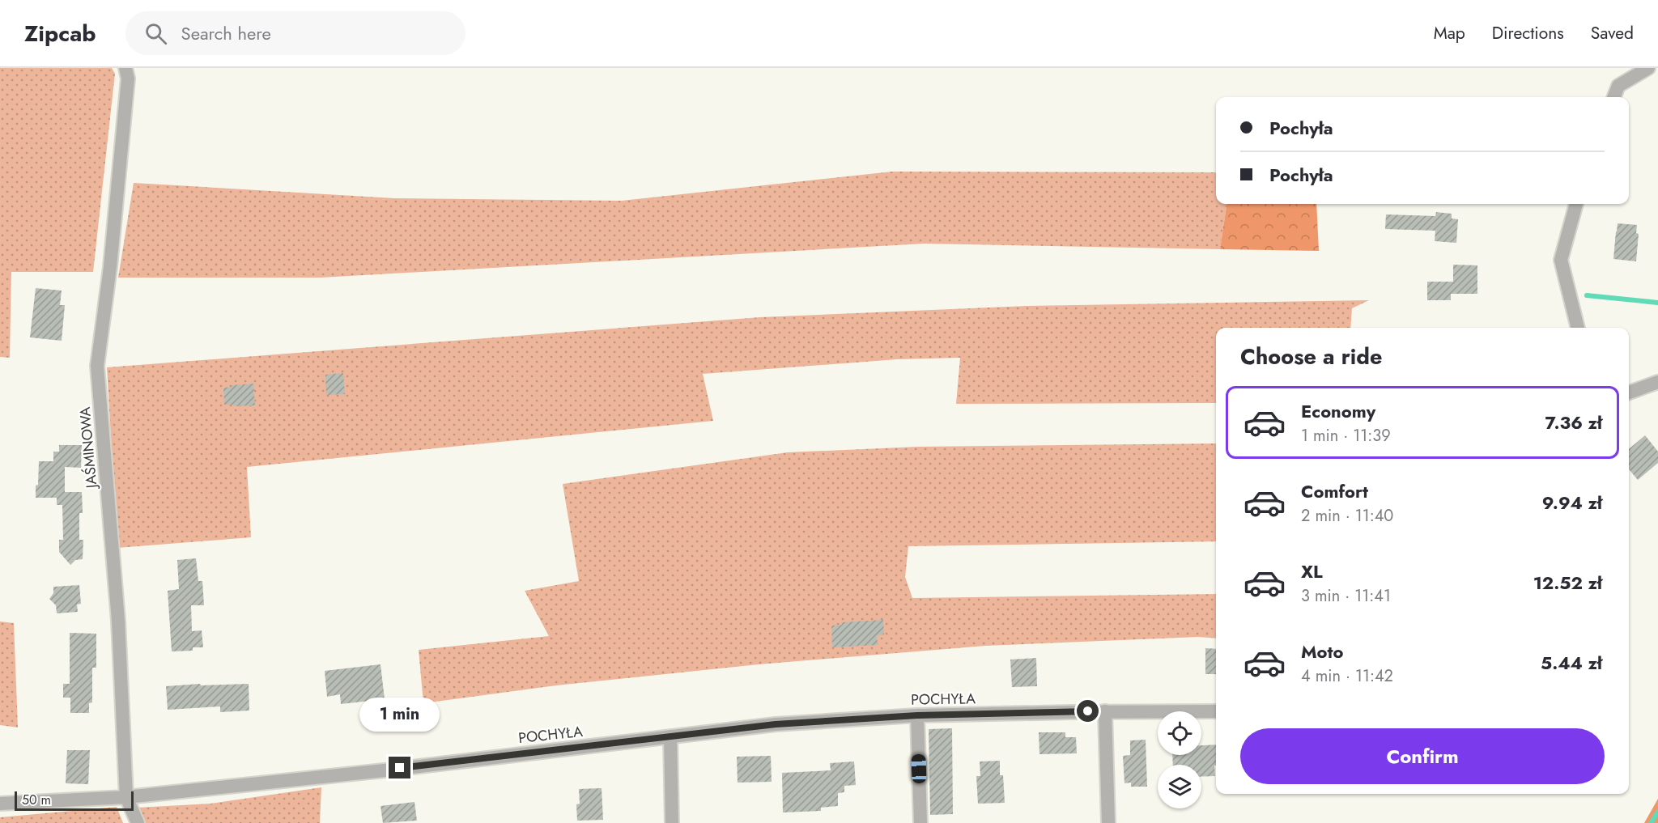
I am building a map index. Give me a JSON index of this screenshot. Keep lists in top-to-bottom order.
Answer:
{
  "streets": {
    "street": ["JAŚMINOWA", "POCHYŁA"]
  },
  "crossings": [
    ["JAŚMINOWA", "POCHYŁA"]
  ],
  "scale_bar": "50 m",
  "page": {
    "header": "Zipcab",
    "search": "Search here",
    "nav": ["Map", "Directions", "Saved"],
    "banner": ["Pochyła", "Pochyła"],
    "heading": "Choose a ride",
    "list": [
      {
        "name": "Economy",
        "note": "1 min · 11:39",
        "value": "7.36 zł"
      },
      {
        "name": "Comfort",
        "note": "2 min · 11:40",
        "value": "9.94 zł"
      },
      {
        "name": "XL",
        "note": "3 min · 11:41",
        "value": "12.52 zł"
      },
      {
        "name": "Moto",
        "note": "4 min · 11:42",
        "value": "5.44 zł"
      }
    ],
    "bubble": "1 min",
    "buttons": "Confirm",
    "scale": "50 m"
  }
}
